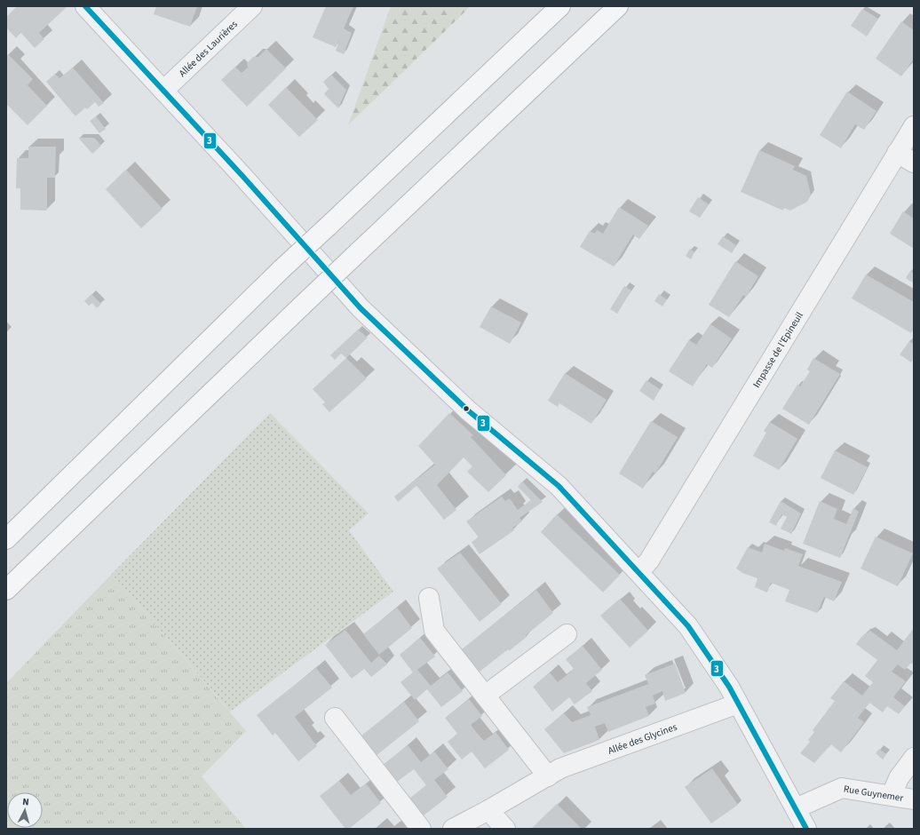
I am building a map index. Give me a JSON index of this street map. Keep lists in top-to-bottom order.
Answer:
{
  "streets": {
    "street": [
      "Allée des Laurières",
      "Impasse de l'Epineuil",
      "Allée des Glycines",
      "Rue Guynemer"
    ]
  },
  "lines": ["transit line 3"],
  "north": "top"
}
